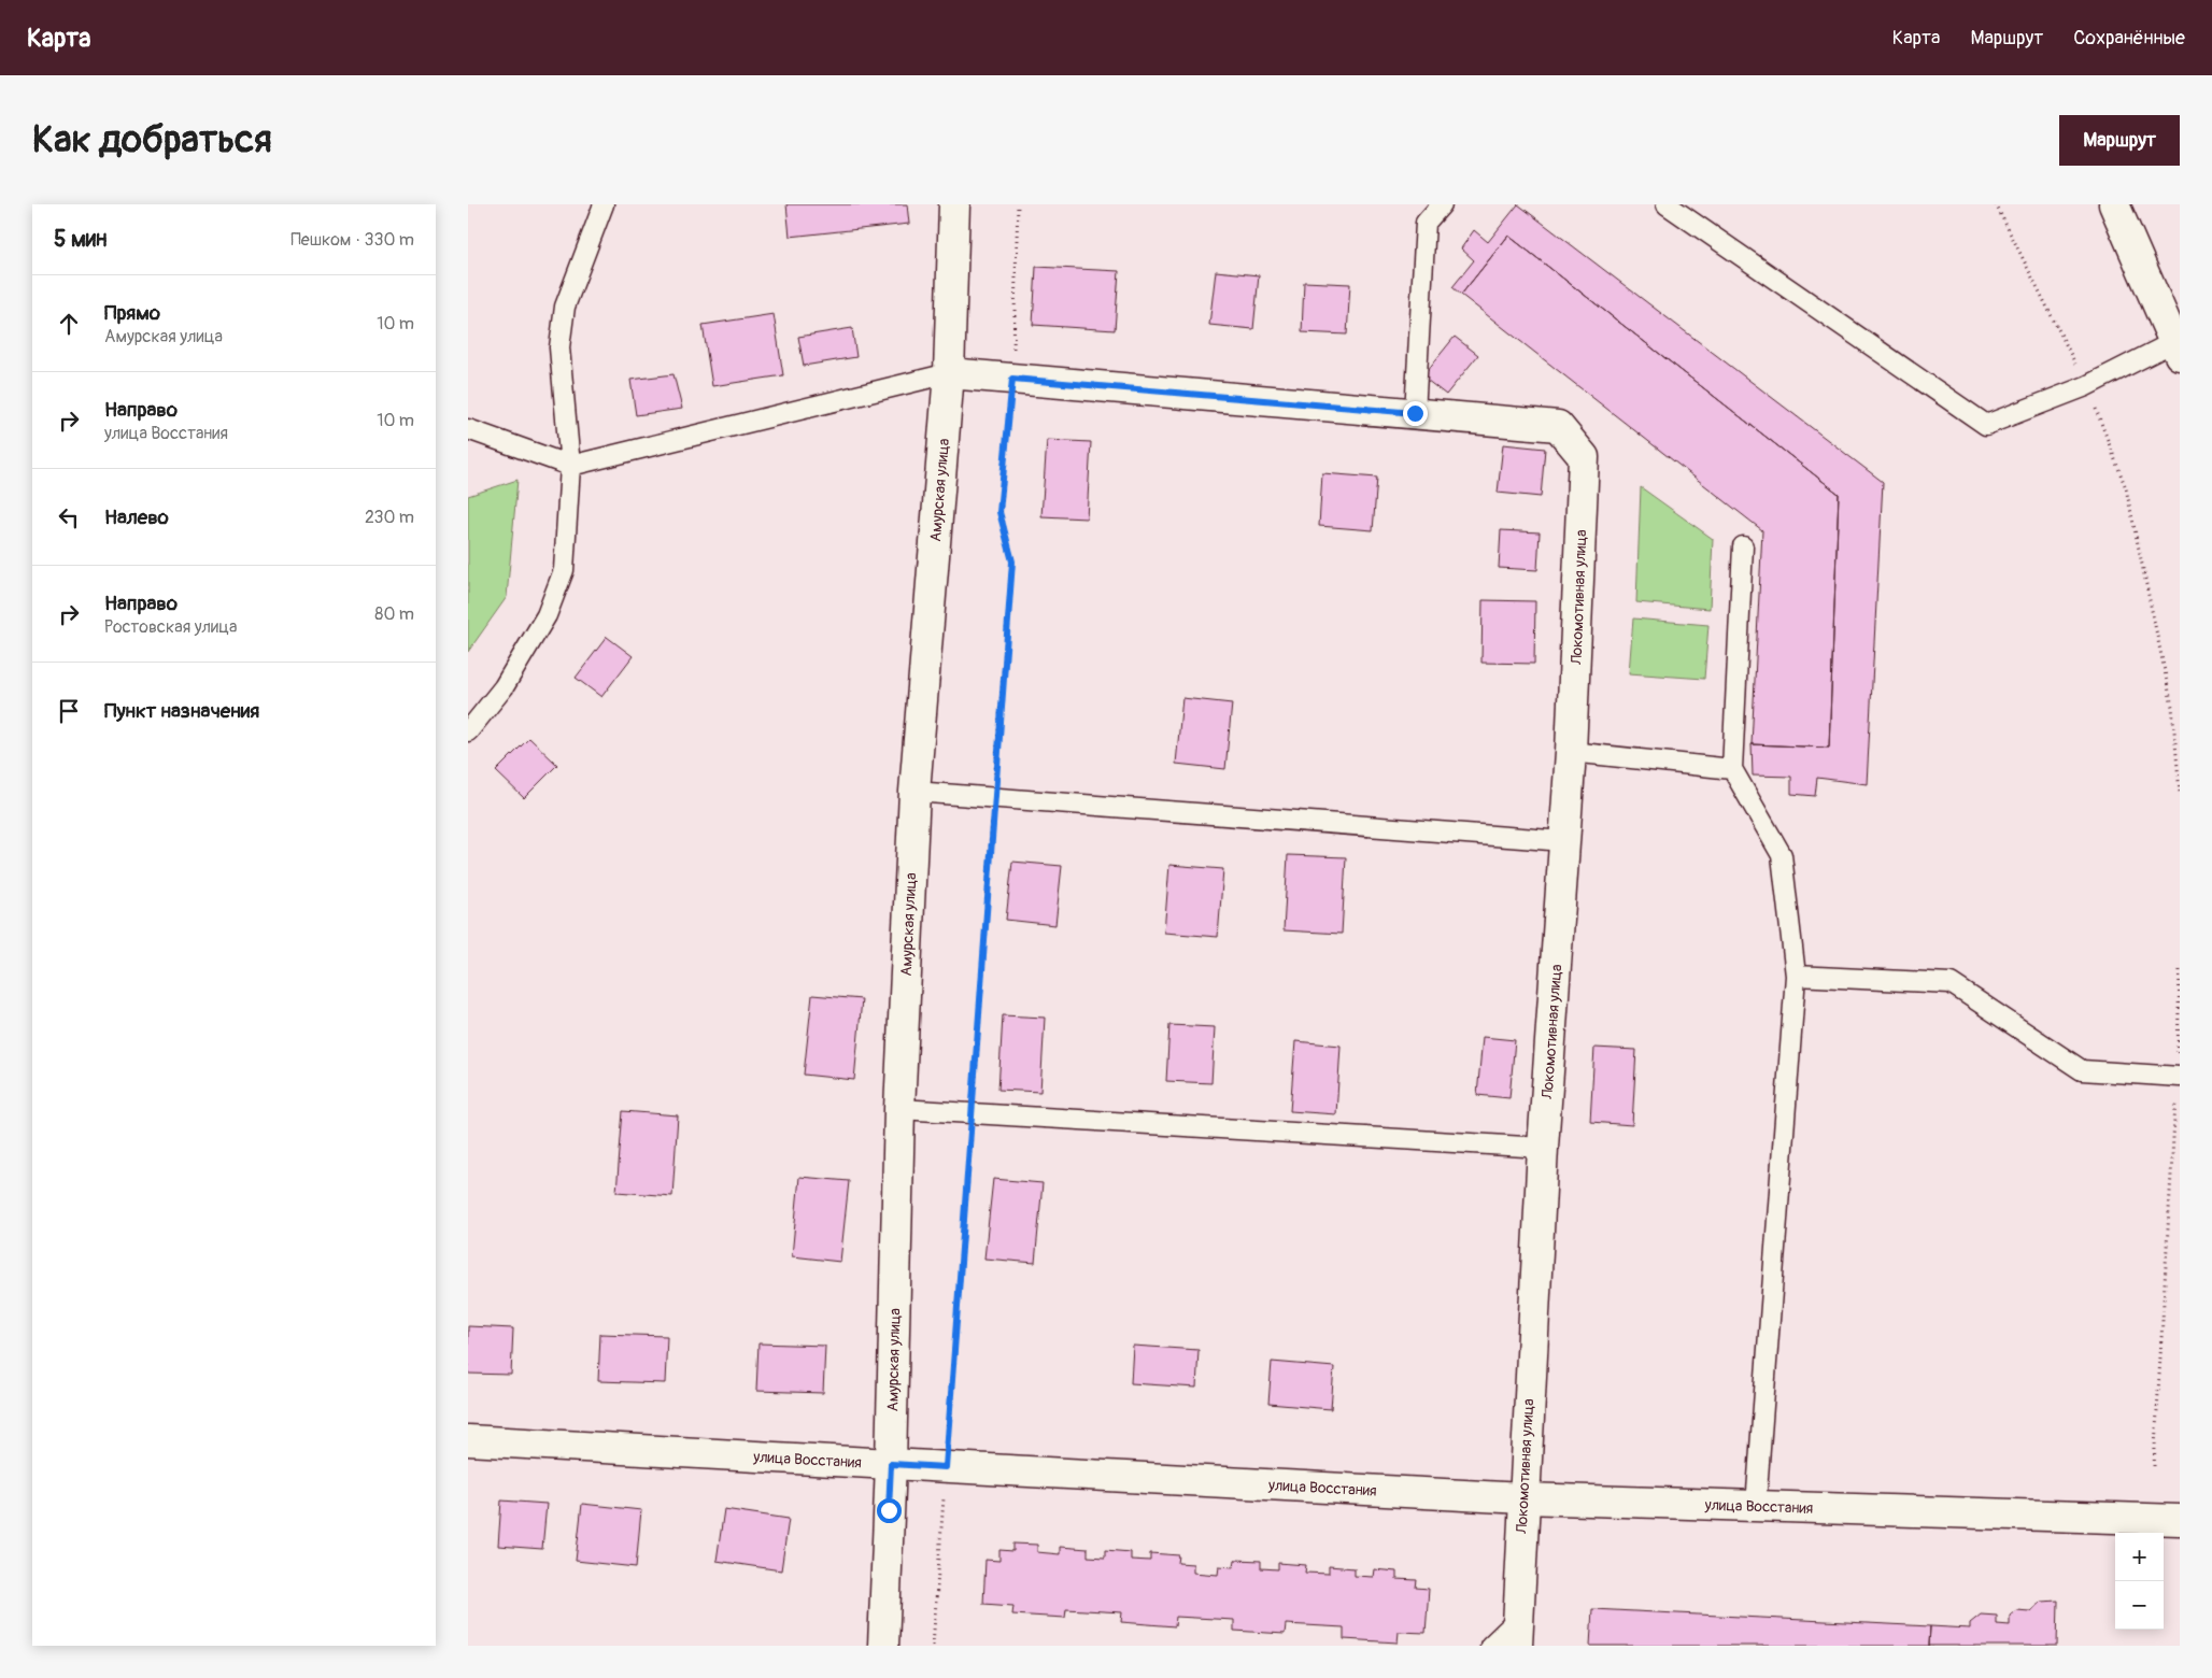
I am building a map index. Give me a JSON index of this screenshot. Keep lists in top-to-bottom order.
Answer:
{
  "streets": {
    "street": ["Амурская улица", "Локомотивная улица", "улица Восстания"]
  },
  "crossings": [
    ["Амурская улица", "улица Восстания"],
    ["Локомотивная улица", "улица Восстания"]
  ],
  "page": {
    "header": "Карта",
    "nav": ["Карта", "Маршрут", "Сохранённые"],
    "buttons": "Маршрут",
    "title": "Как добраться",
    "heading": ["5 мин", "Пешком · 330 m"],
    "list": [
      ["Прямо", "Амурская улица", "10 m"],
      ["Направо", "улица Восстания", "10 m"],
      ["Налево", "230 m"],
      ["Направо", "Ростовская улица", "80 m"],
      "Пункт назначения"
    ],
    "map_buttons": ["+", "−"]
  }
}
